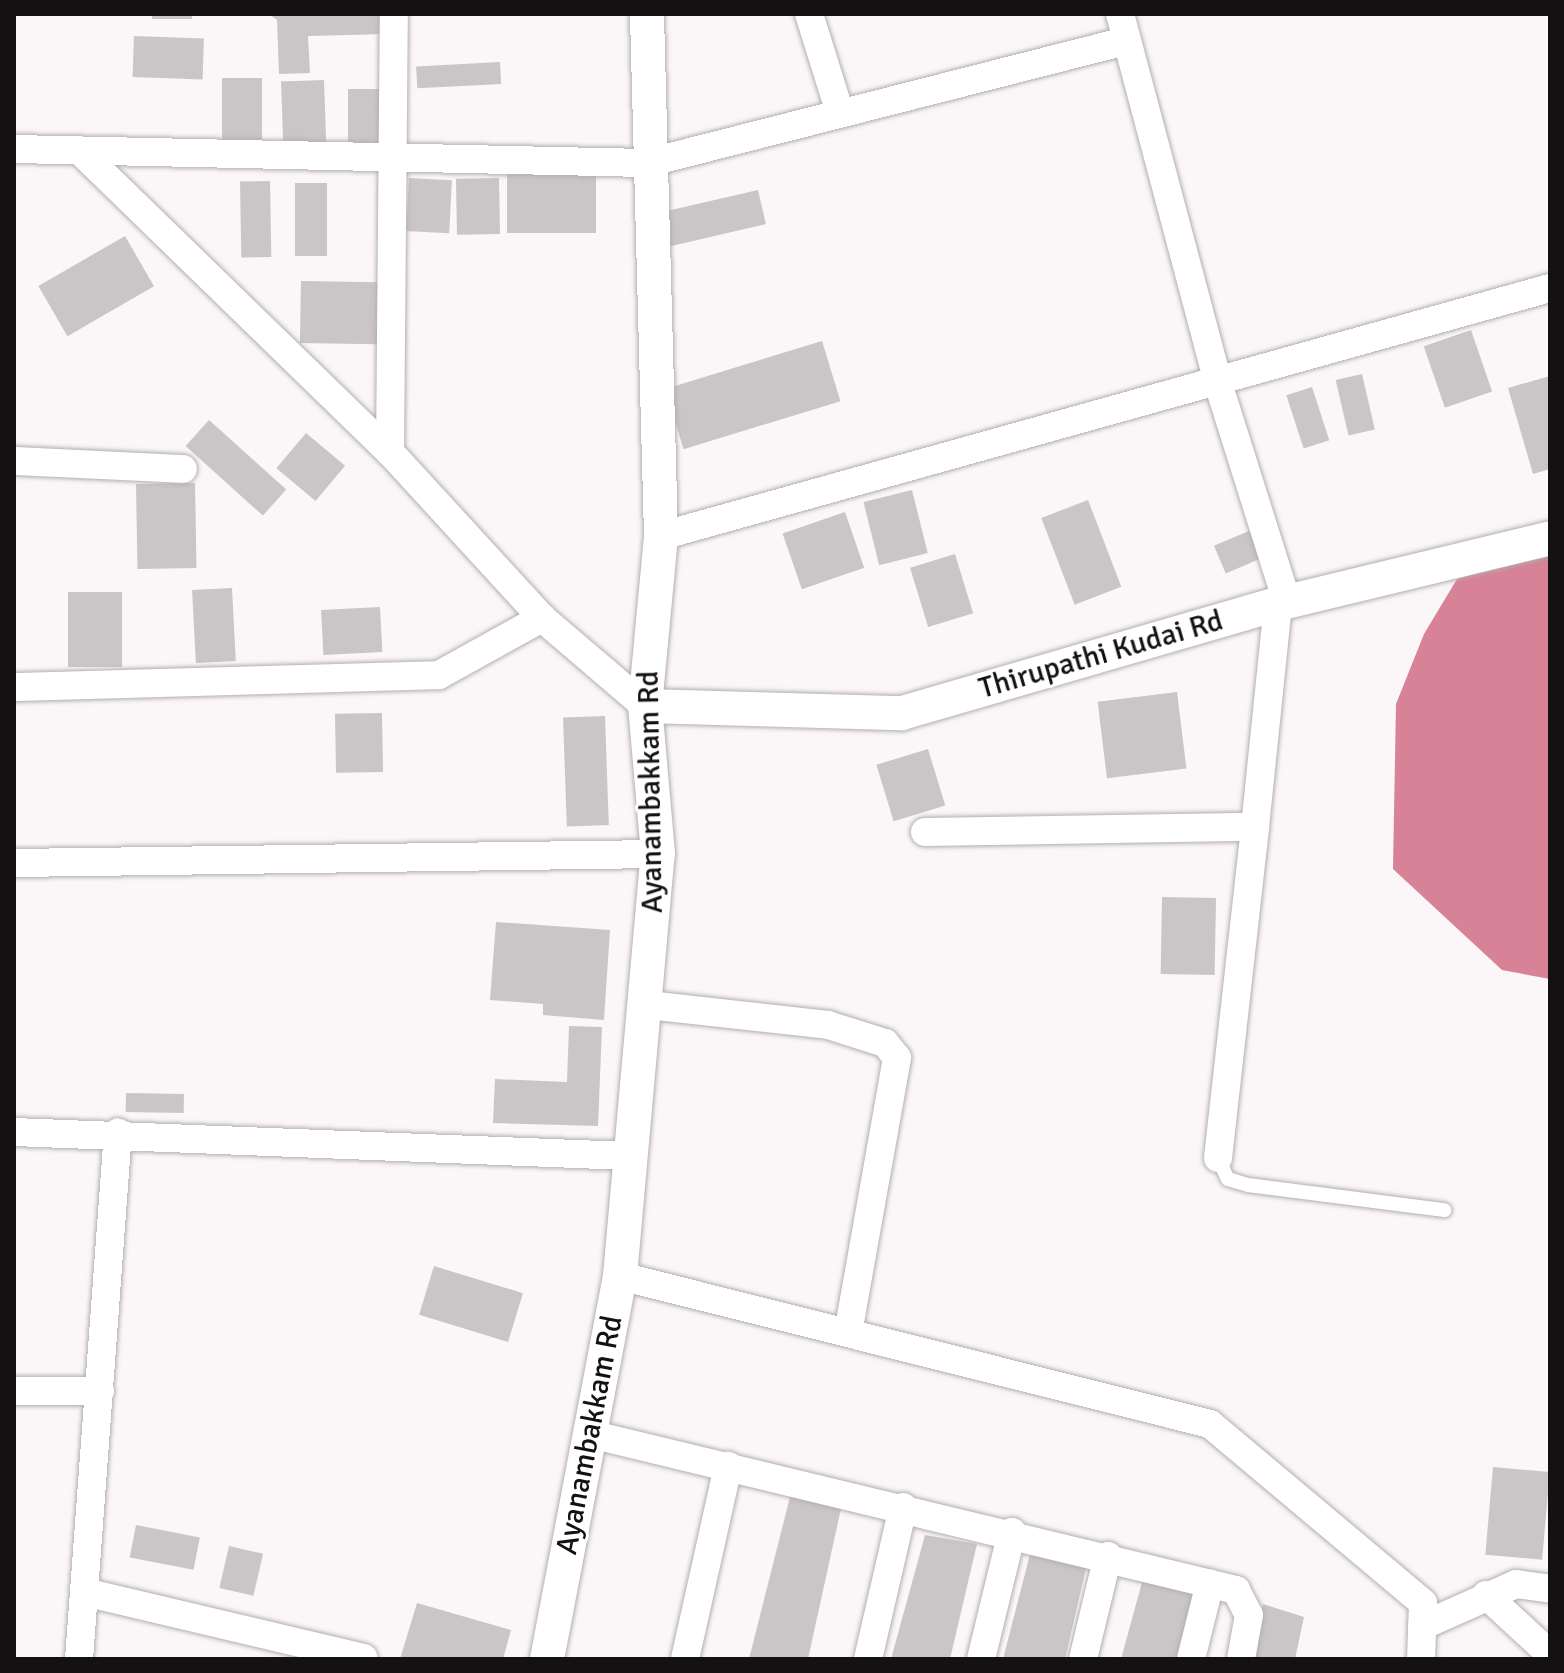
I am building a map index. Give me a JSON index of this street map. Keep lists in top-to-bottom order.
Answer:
{
  "streets": {
    "street": ["Thirupathi Kudai Rd", "Ayanambakkam Rd"]
  },
  "crossings": [
    ["Thirupathi Kudai Rd", "Ayanambakkam Rd"]
  ]
}
